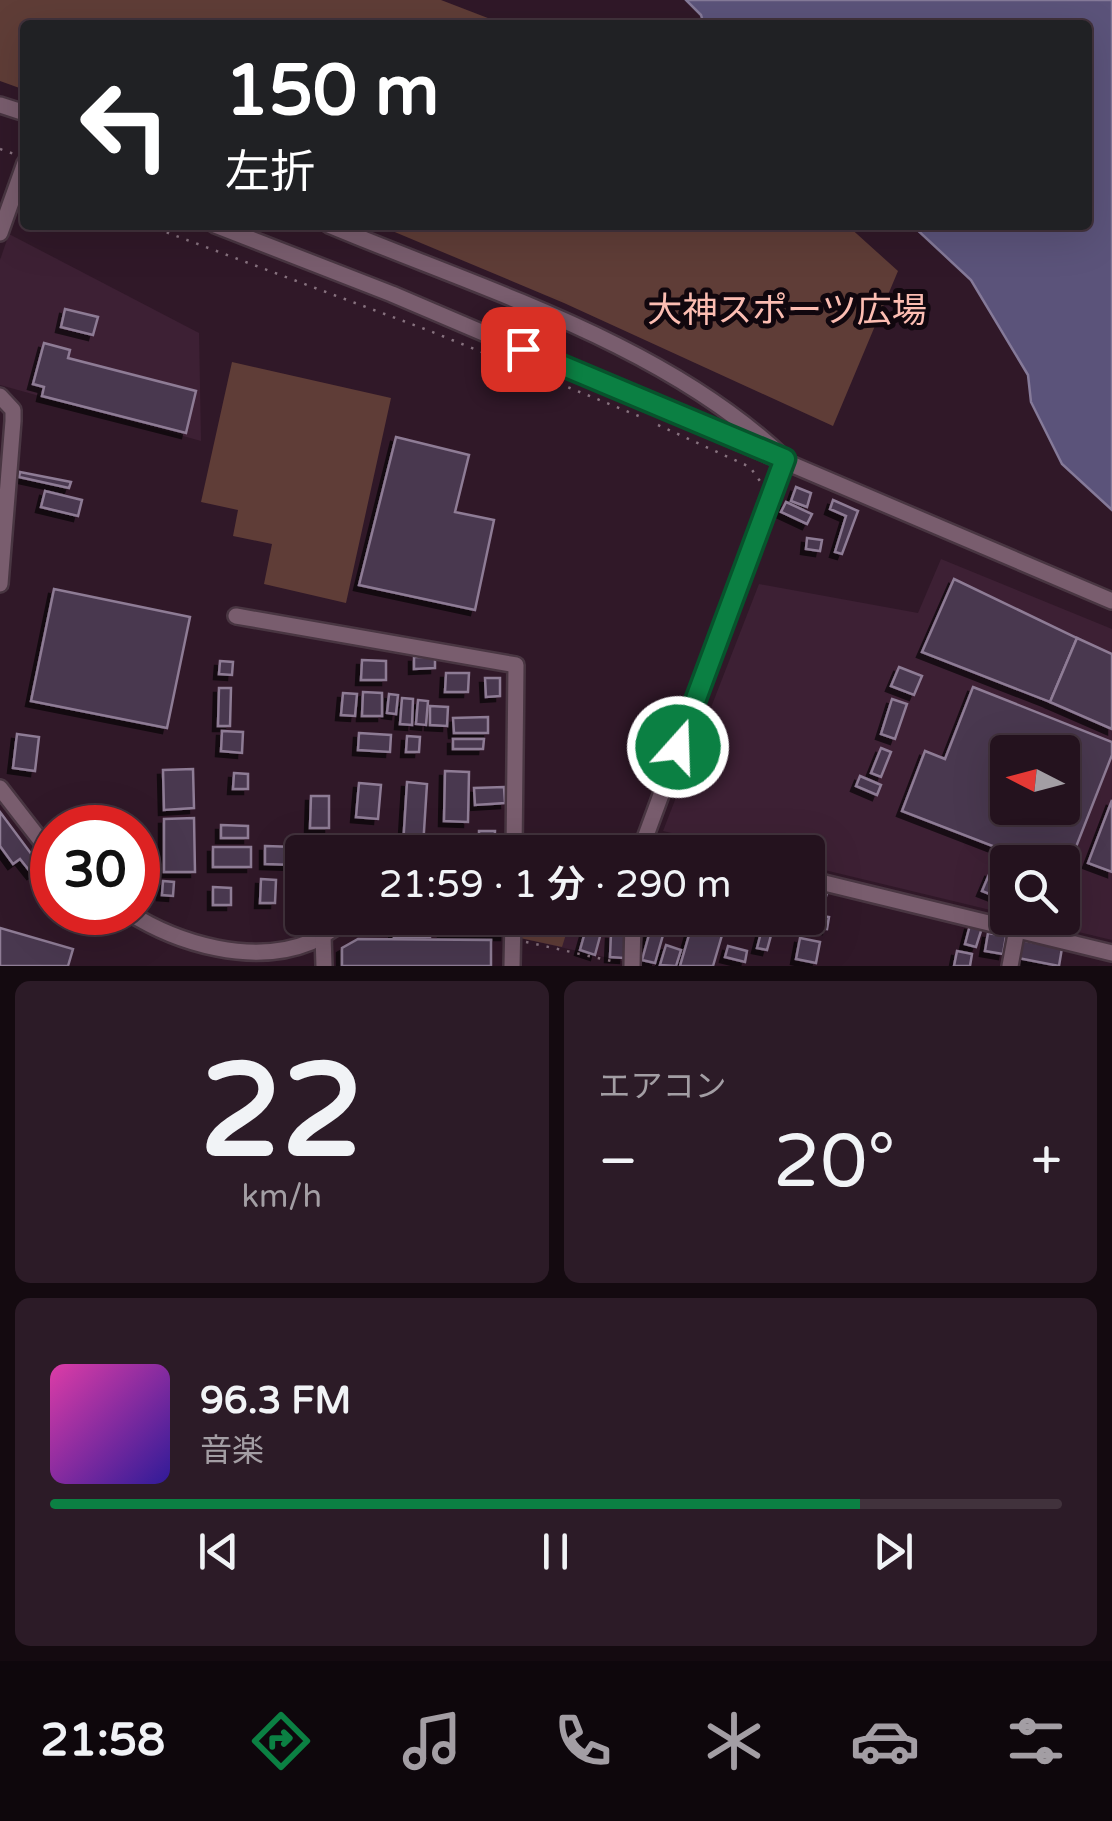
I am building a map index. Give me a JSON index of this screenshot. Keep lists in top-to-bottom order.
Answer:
{
  "parks": ["大神スポーツ広場"],
  "north": "left",
  "page": {
    "turn": ["150 m", "左折"],
    "limit": "30",
    "trip": "21:59 · 1 分 · 290 m",
    "tile": [
      ["22", "km/h"],
      "エアコン"
    ],
    "heat": ["−", "20°", "+"],
    "song": ["96.3 FM", "音楽"],
    "tabs": "21:58"
  }
}
